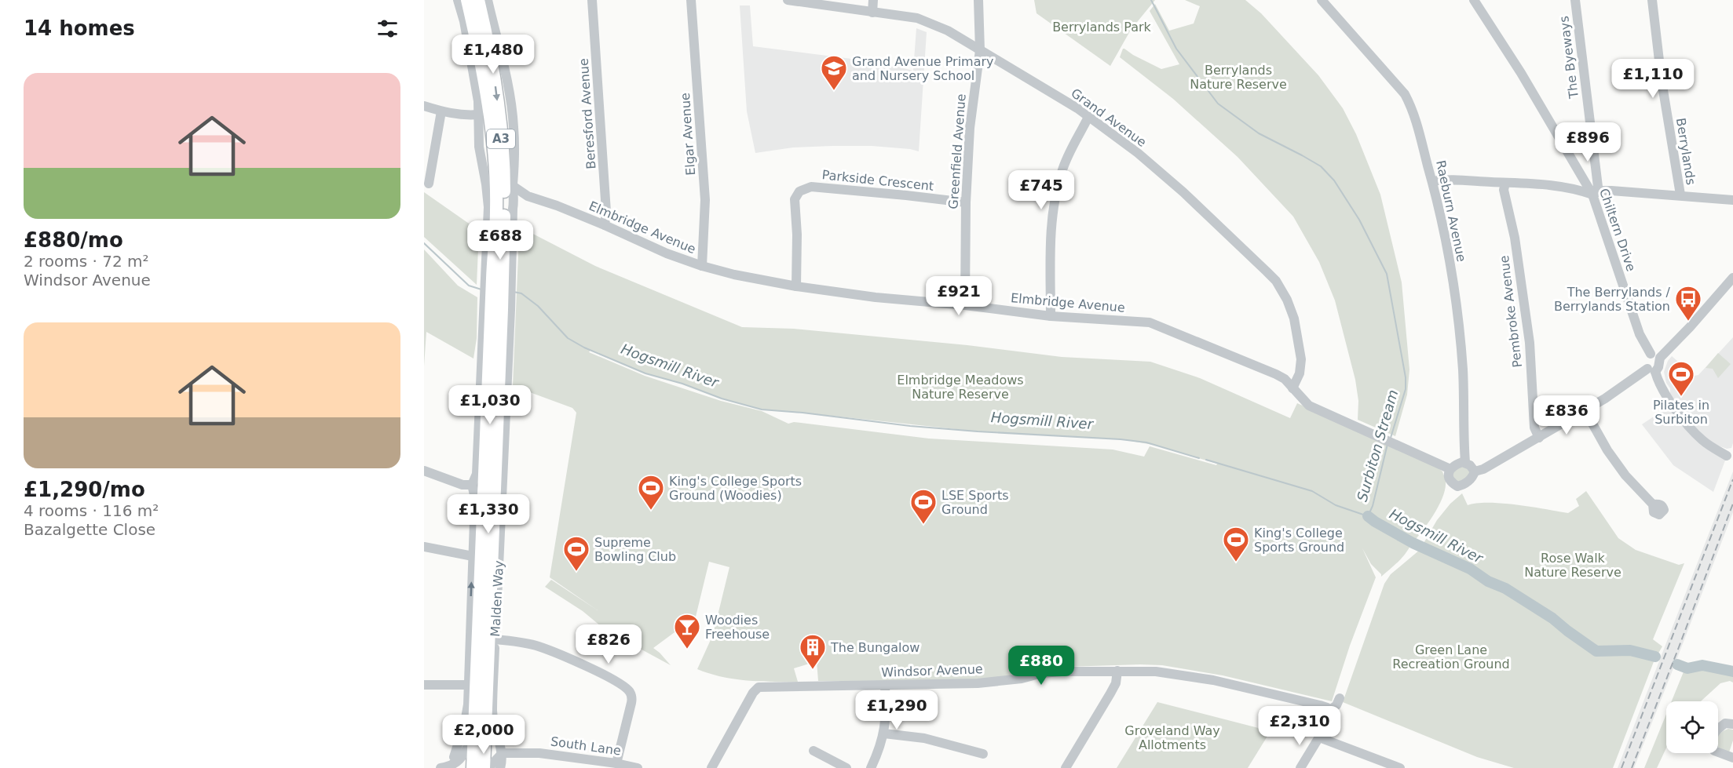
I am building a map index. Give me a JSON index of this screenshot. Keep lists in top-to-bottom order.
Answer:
{
  "streets": {
    "highway": ["A3", "Malden Way"],
    "street": [
      "The Byeways",
      "Beresford Avenue",
      "Grand Avenue",
      "Elgar Avenue",
      "Greenfield Avenue",
      "Berrylands",
      "Parkside Crescent",
      "Raeburn Avenue",
      "Elmbridge Avenue",
      "Chiltern Drive",
      "Pembroke Avenue",
      "Windsor Avenue",
      "South Lane"
    ]
  },
  "crossings": [
    ["The Byeways", "Chiltern Drive"],
    ["Beresford Avenue", "Elmbridge Avenue"],
    ["Grand Avenue", "Greenfield Avenue"],
    ["Grand Avenue", "Elmbridge Avenue"],
    ["Elgar Avenue", "Elmbridge Avenue"],
    ["A3", "Elmbridge Avenue"],
    ["A3", "Malden Way"],
    ["Greenfield Avenue", "Parkside Crescent"],
    ["Greenfield Avenue", "Elmbridge Avenue"],
    ["Parkside Crescent", "Elmbridge Avenue"],
    ["Raeburn Avenue", "Elmbridge Avenue"],
    ["Elmbridge Avenue", "Malden Way"],
    ["Malden Way", "South Lane"]
  ],
  "water": ["Hogsmill River", "Surbiton Stream"],
  "parks": [
    "Berrylands Park",
    "Berrylands Nature Reserve",
    "Elmbridge Meadows Nature Reserve",
    "Rose Walk Nature Reserve",
    "Green Lane Recreation Ground",
    "Groveland Way Allotments"
  ],
  "places": {
    "school or university": ["Grand Avenue Primary and Nursery School"],
    "bus stop": ["The Berrylands / Berrylands Station"],
    "sports": [
      "Pilates in Surbiton",
      "King's College Sports Ground (Woodies)",
      "LSE Sports Ground",
      "King's College Sports Ground",
      "Supreme Bowling Club"
    ],
    "bar": ["Woodies Freehouse"],
    "building": ["The Bungalow"]
  },
  "page": {
    "heading": "14 homes",
    "price": [
      "£1,480",
      "£1,110",
      "£896",
      "£745",
      "£688",
      "£921",
      "£1,030",
      "£836",
      "£1,330",
      "£826",
      "£880",
      "£1,290",
      "£2,310",
      "£2,000"
    ],
    "list": [
      {
        "name": "£880/mo",
        "note": "2 rooms · 72 m² · Windsor Avenue"
      },
      {
        "name": "£1,290/mo",
        "note": "4 rooms · 116 m² · Bazalgette Close"
      }
    ]
  }
}
